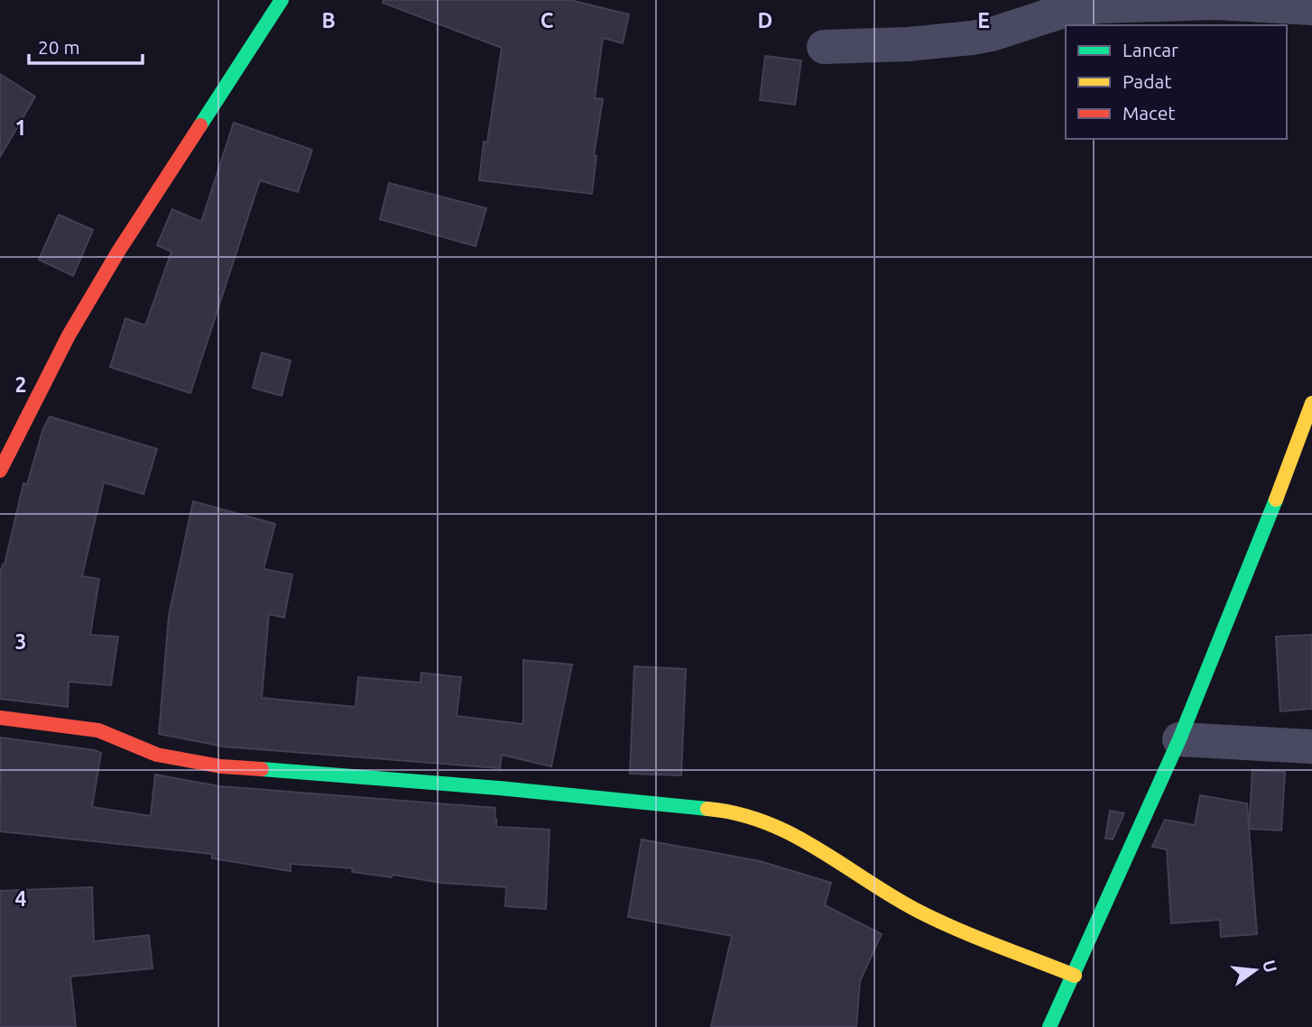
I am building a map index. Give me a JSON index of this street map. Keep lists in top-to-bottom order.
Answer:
{
  "legend": ["Lancar", "Padat", "Macet"],
  "scale_bar": "20 m",
  "north": "right",
  "grid": {
    "columns": [
      "B",
      "C",
      "D",
      "E"
    ],
    "rows": [
      "1",
      "2",
      "3",
      "4"
    ]
  }
}
